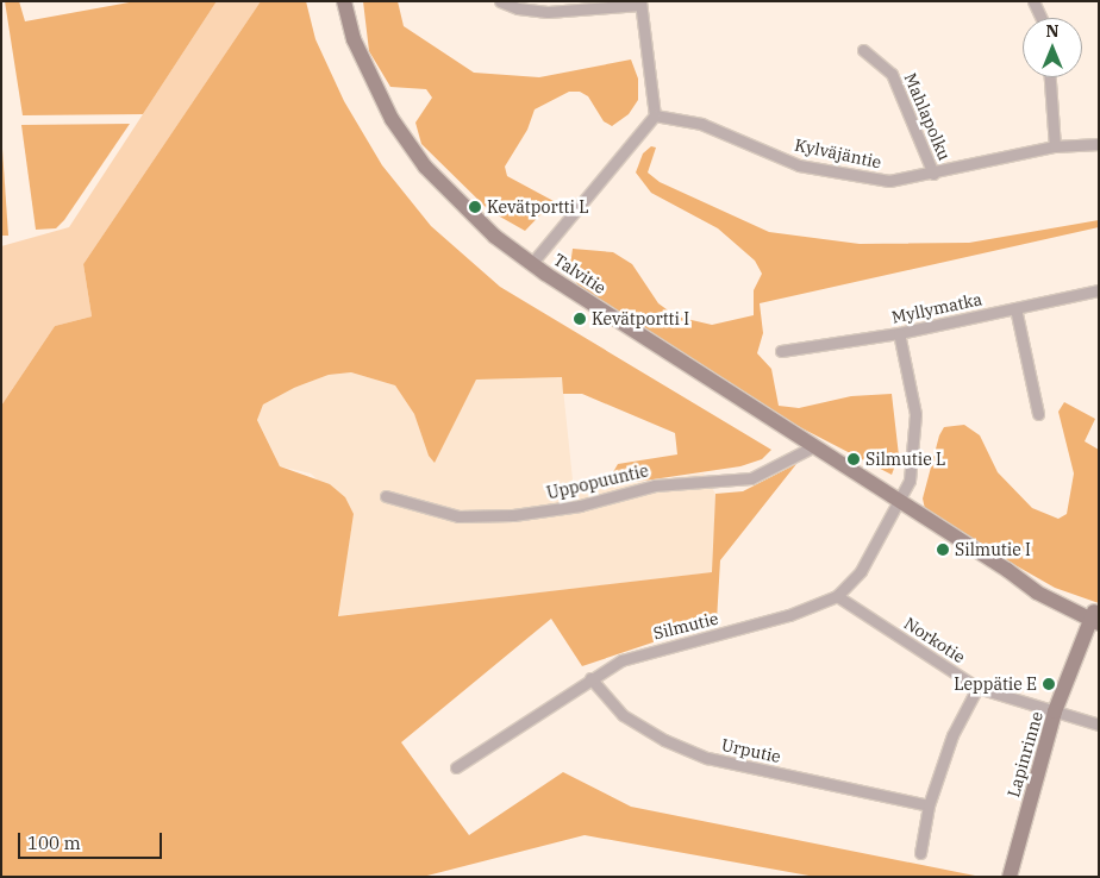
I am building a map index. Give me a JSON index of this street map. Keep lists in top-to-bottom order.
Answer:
{
  "streets": {
    "street": [
      "Mahlapolku",
      "Kylväjäntie",
      "Talvitie",
      "Myllymatka",
      "Uppopuuntie",
      "Silmutie",
      "Norkotie",
      "Urputie",
      "Lapinrinne"
    ]
  },
  "crossings": [
    ["Mahlapolku", "Kylväjäntie"],
    ["Talvitie", "Uppopuuntie"],
    ["Talvitie", "Silmutie"],
    ["Talvitie", "Lapinrinne"],
    ["Myllymatka", "Silmutie"],
    ["Silmutie", "Norkotie"],
    ["Silmutie", "Urputie"],
    ["Norkotie", "Lapinrinne"]
  ],
  "places": [
    "Kevätportti L",
    "Kevätportti I",
    "Silmutie L",
    "Silmutie I",
    "Leppätie E"
  ],
  "scale_bar": "100 m",
  "north": "top"
}
